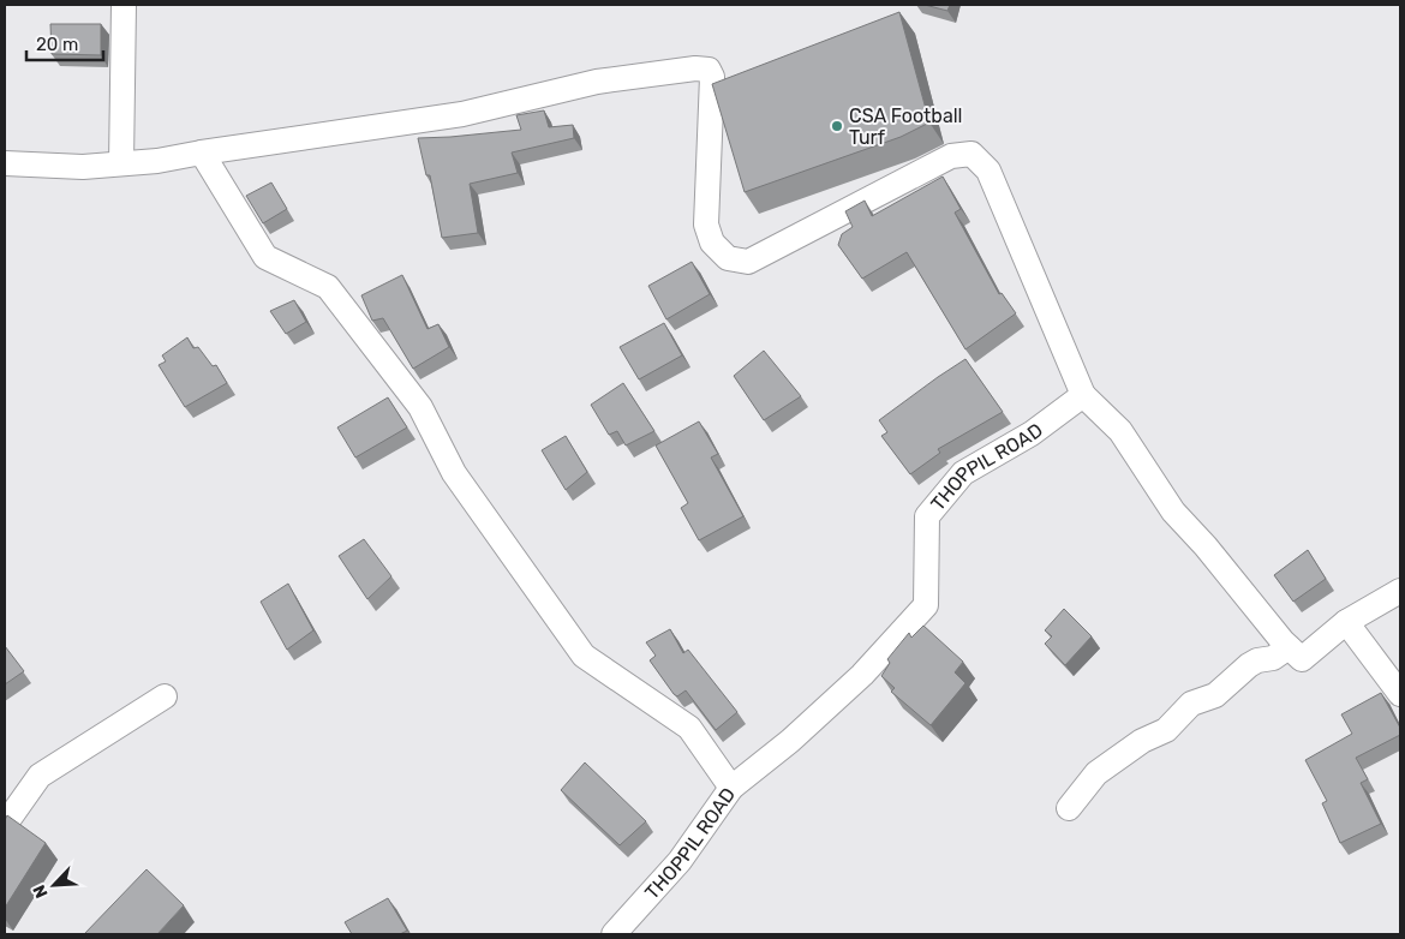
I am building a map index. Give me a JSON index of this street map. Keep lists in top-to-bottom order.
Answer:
{
  "streets": {
    "street": ["THOPPIL ROAD"]
  },
  "places": ["CSA Football Turf"],
  "scale_bar": "20 m",
  "north": "bottom left"
}
